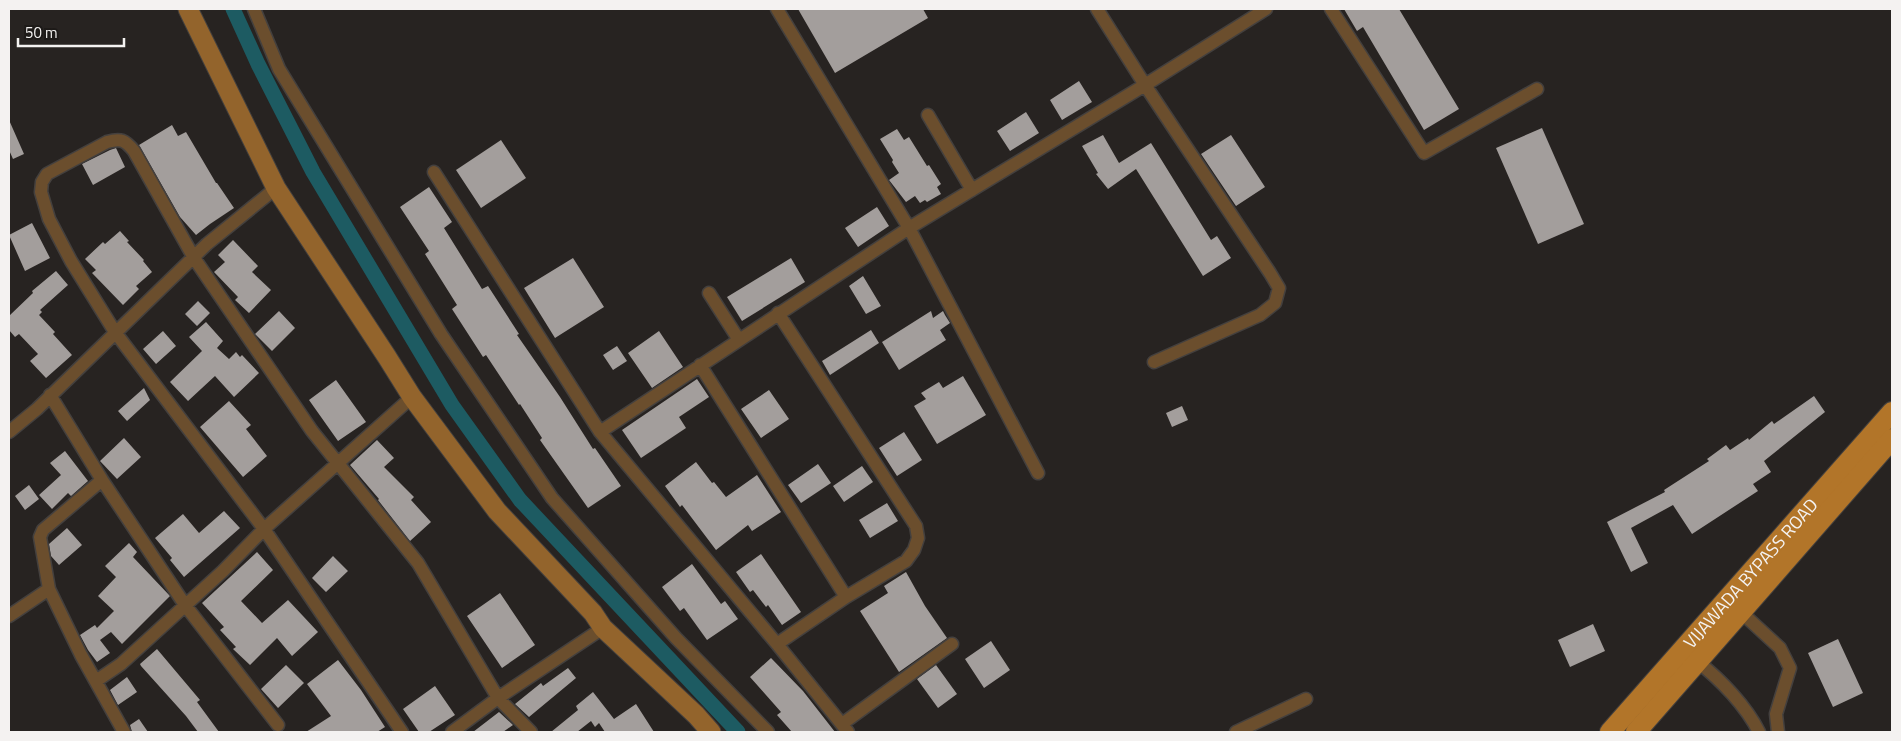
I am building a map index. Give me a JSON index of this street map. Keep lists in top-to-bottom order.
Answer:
{
  "streets": {
    "main road": ["VIJAWADA BYPASS ROAD"]
  },
  "scale_bar": "50 m"
}
